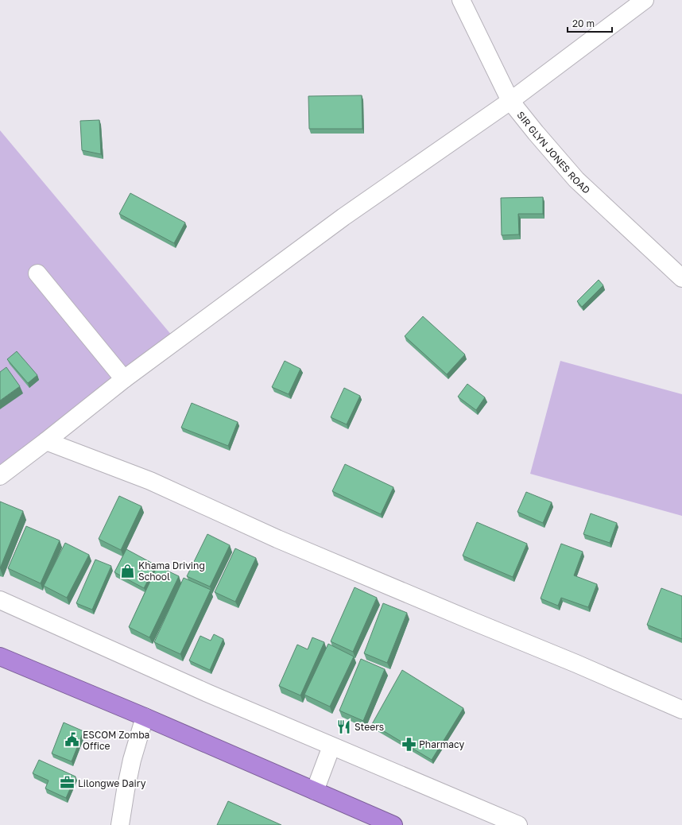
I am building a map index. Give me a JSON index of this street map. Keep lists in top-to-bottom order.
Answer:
{
  "streets": {
    "street": ["SIR GLYN JONES ROAD"]
  },
  "places": {
    "shop": ["Khama Driving School"],
    "restaurant": ["Steers"],
    "public building": ["ESCOM Zomba Office"],
    "pharmacy": ["Pharmacy"],
    "office": ["Lilongwe Dairy"]
  },
  "scale_bar": "20 m"
}
